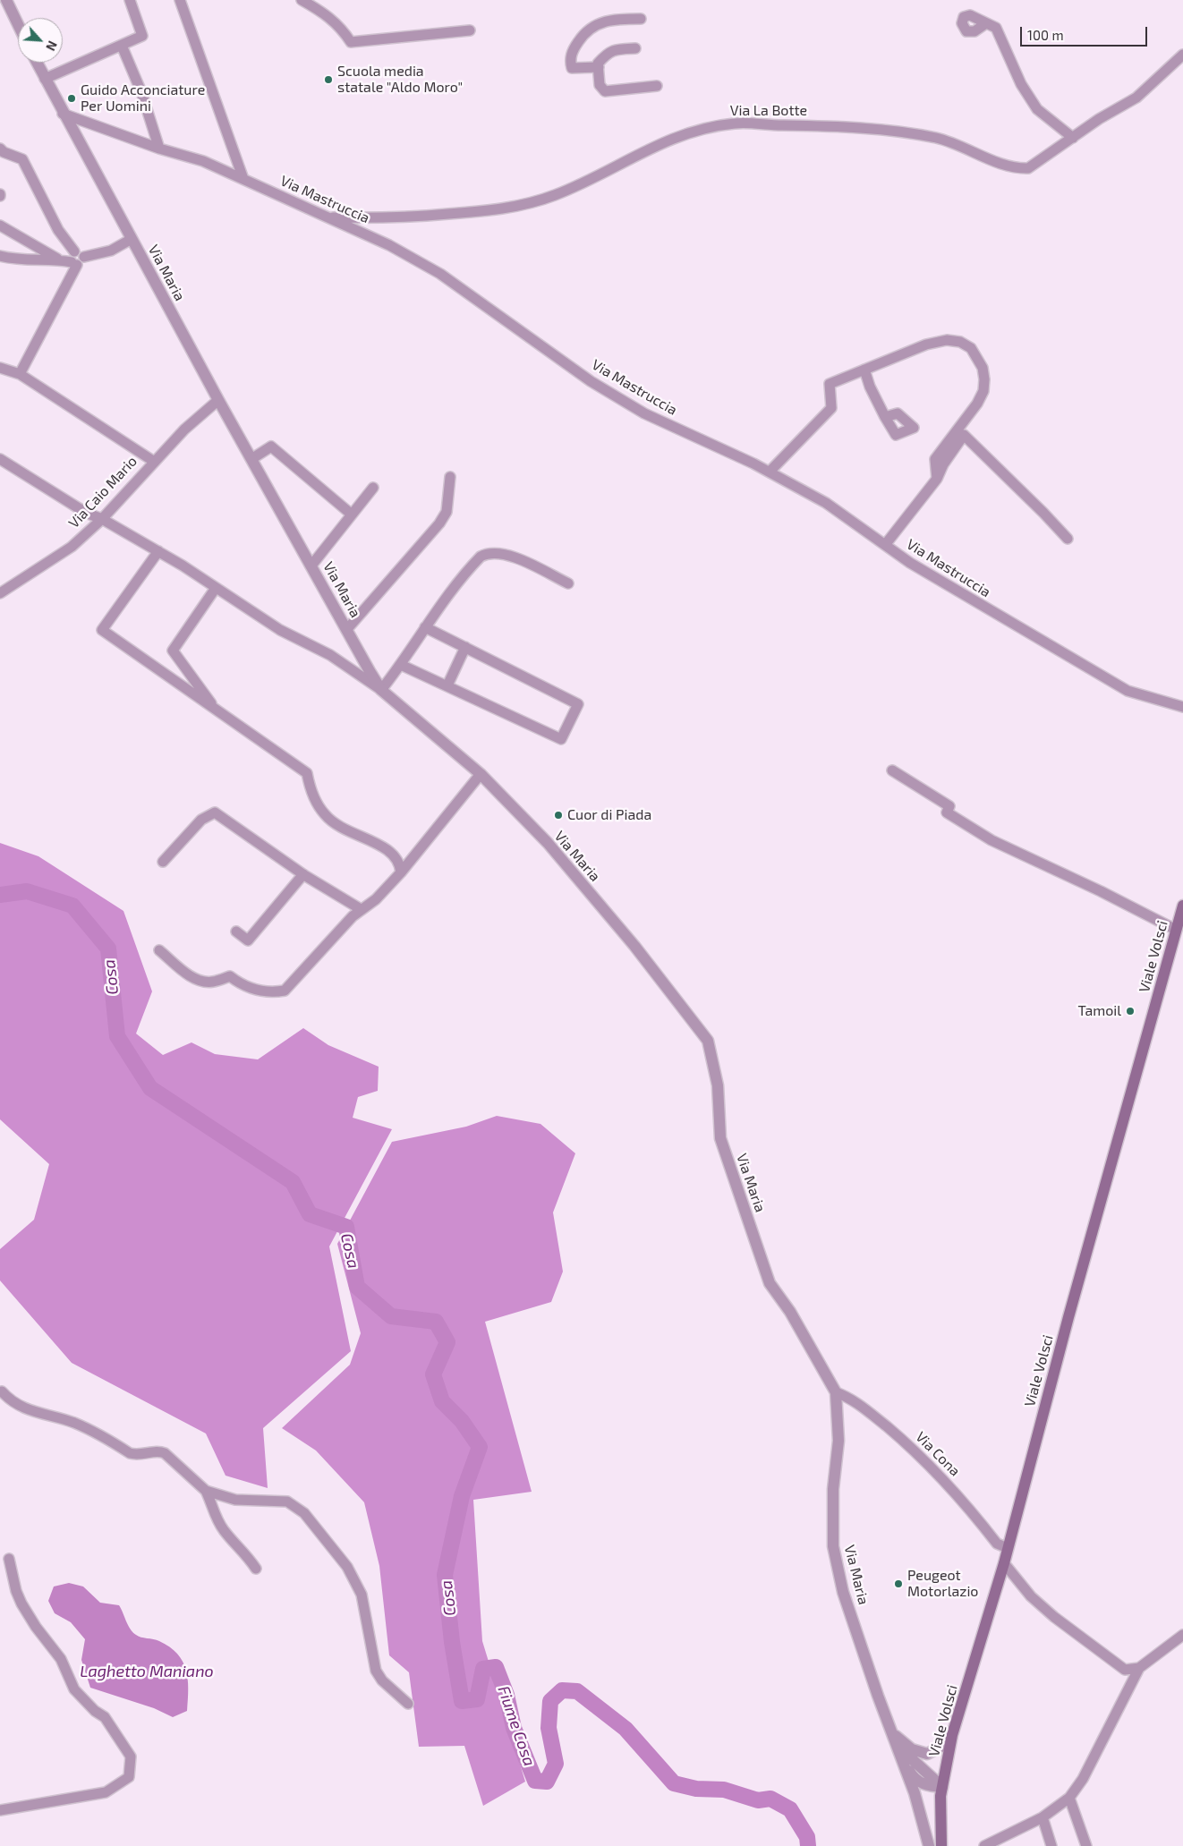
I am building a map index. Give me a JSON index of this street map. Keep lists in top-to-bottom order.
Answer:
{
  "streets": {
    "main road": ["Viale Volsci"],
    "street": [
      "Via La Botte",
      "Via Mastruccia",
      "Via Maria",
      "Via Caio Mario",
      "Via Cona"
    ]
  },
  "crossings": [
    ["Via La Botte", "Via Mastruccia"],
    ["Via Mastruccia", "Via Maria"],
    ["Via Maria", "Via Caio Mario"],
    ["Via Maria", "Via Cona"],
    ["Viale Volsci", "Via Cona"]
  ],
  "water": ["Cosa", "Laghetto Maniano", "Fiume Cosa"],
  "places": [
    "Scuola media statale \"Aldo Moro\"",
    "Guido Acconciature Per Uomini",
    "Cuor di Piada",
    "Tamoil",
    "Peugeot Motorlazio"
  ],
  "scale_bar": "100 m",
  "north": "bottom right"
}
